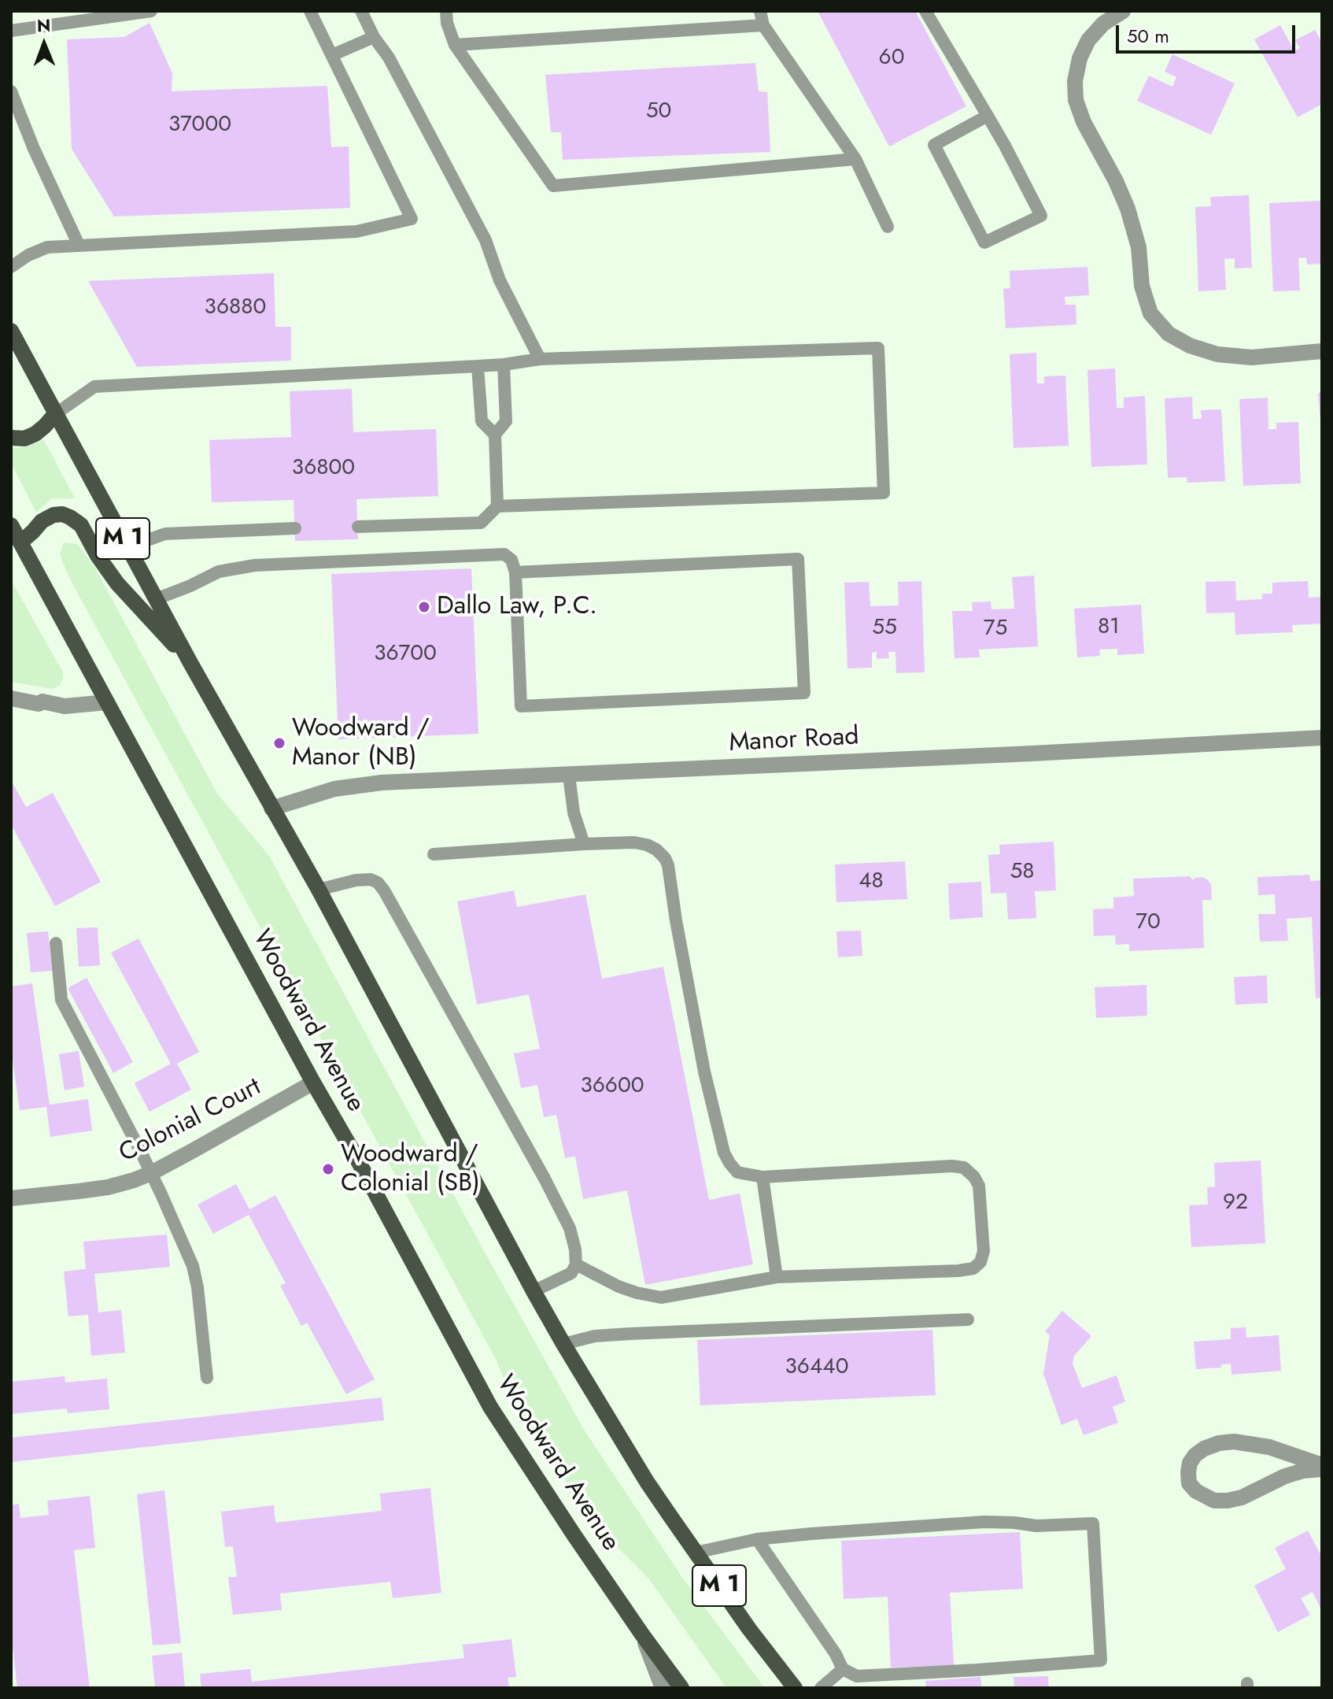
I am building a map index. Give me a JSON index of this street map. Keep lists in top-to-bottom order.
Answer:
{
  "streets": {
    "main road": ["M 1", "Woodward Avenue"],
    "street": ["Manor Road", "Colonial Court"]
  },
  "crossings": [
    ["M 1", "Manor Road"],
    ["Woodward Avenue", "Colonial Court"]
  ],
  "places": ["Dallo Law, P.C.", "Woodward / Manor (NB)", "Woodward / Colonial (SB)"],
  "house_numbers": [
    "60",
    "50",
    "37000",
    "36880",
    "36800",
    "81",
    "55",
    "75",
    "36700",
    "58",
    "48",
    "70",
    "36600",
    "92",
    "36440"
  ],
  "scale_bar": "50 m",
  "north": "top"
}
